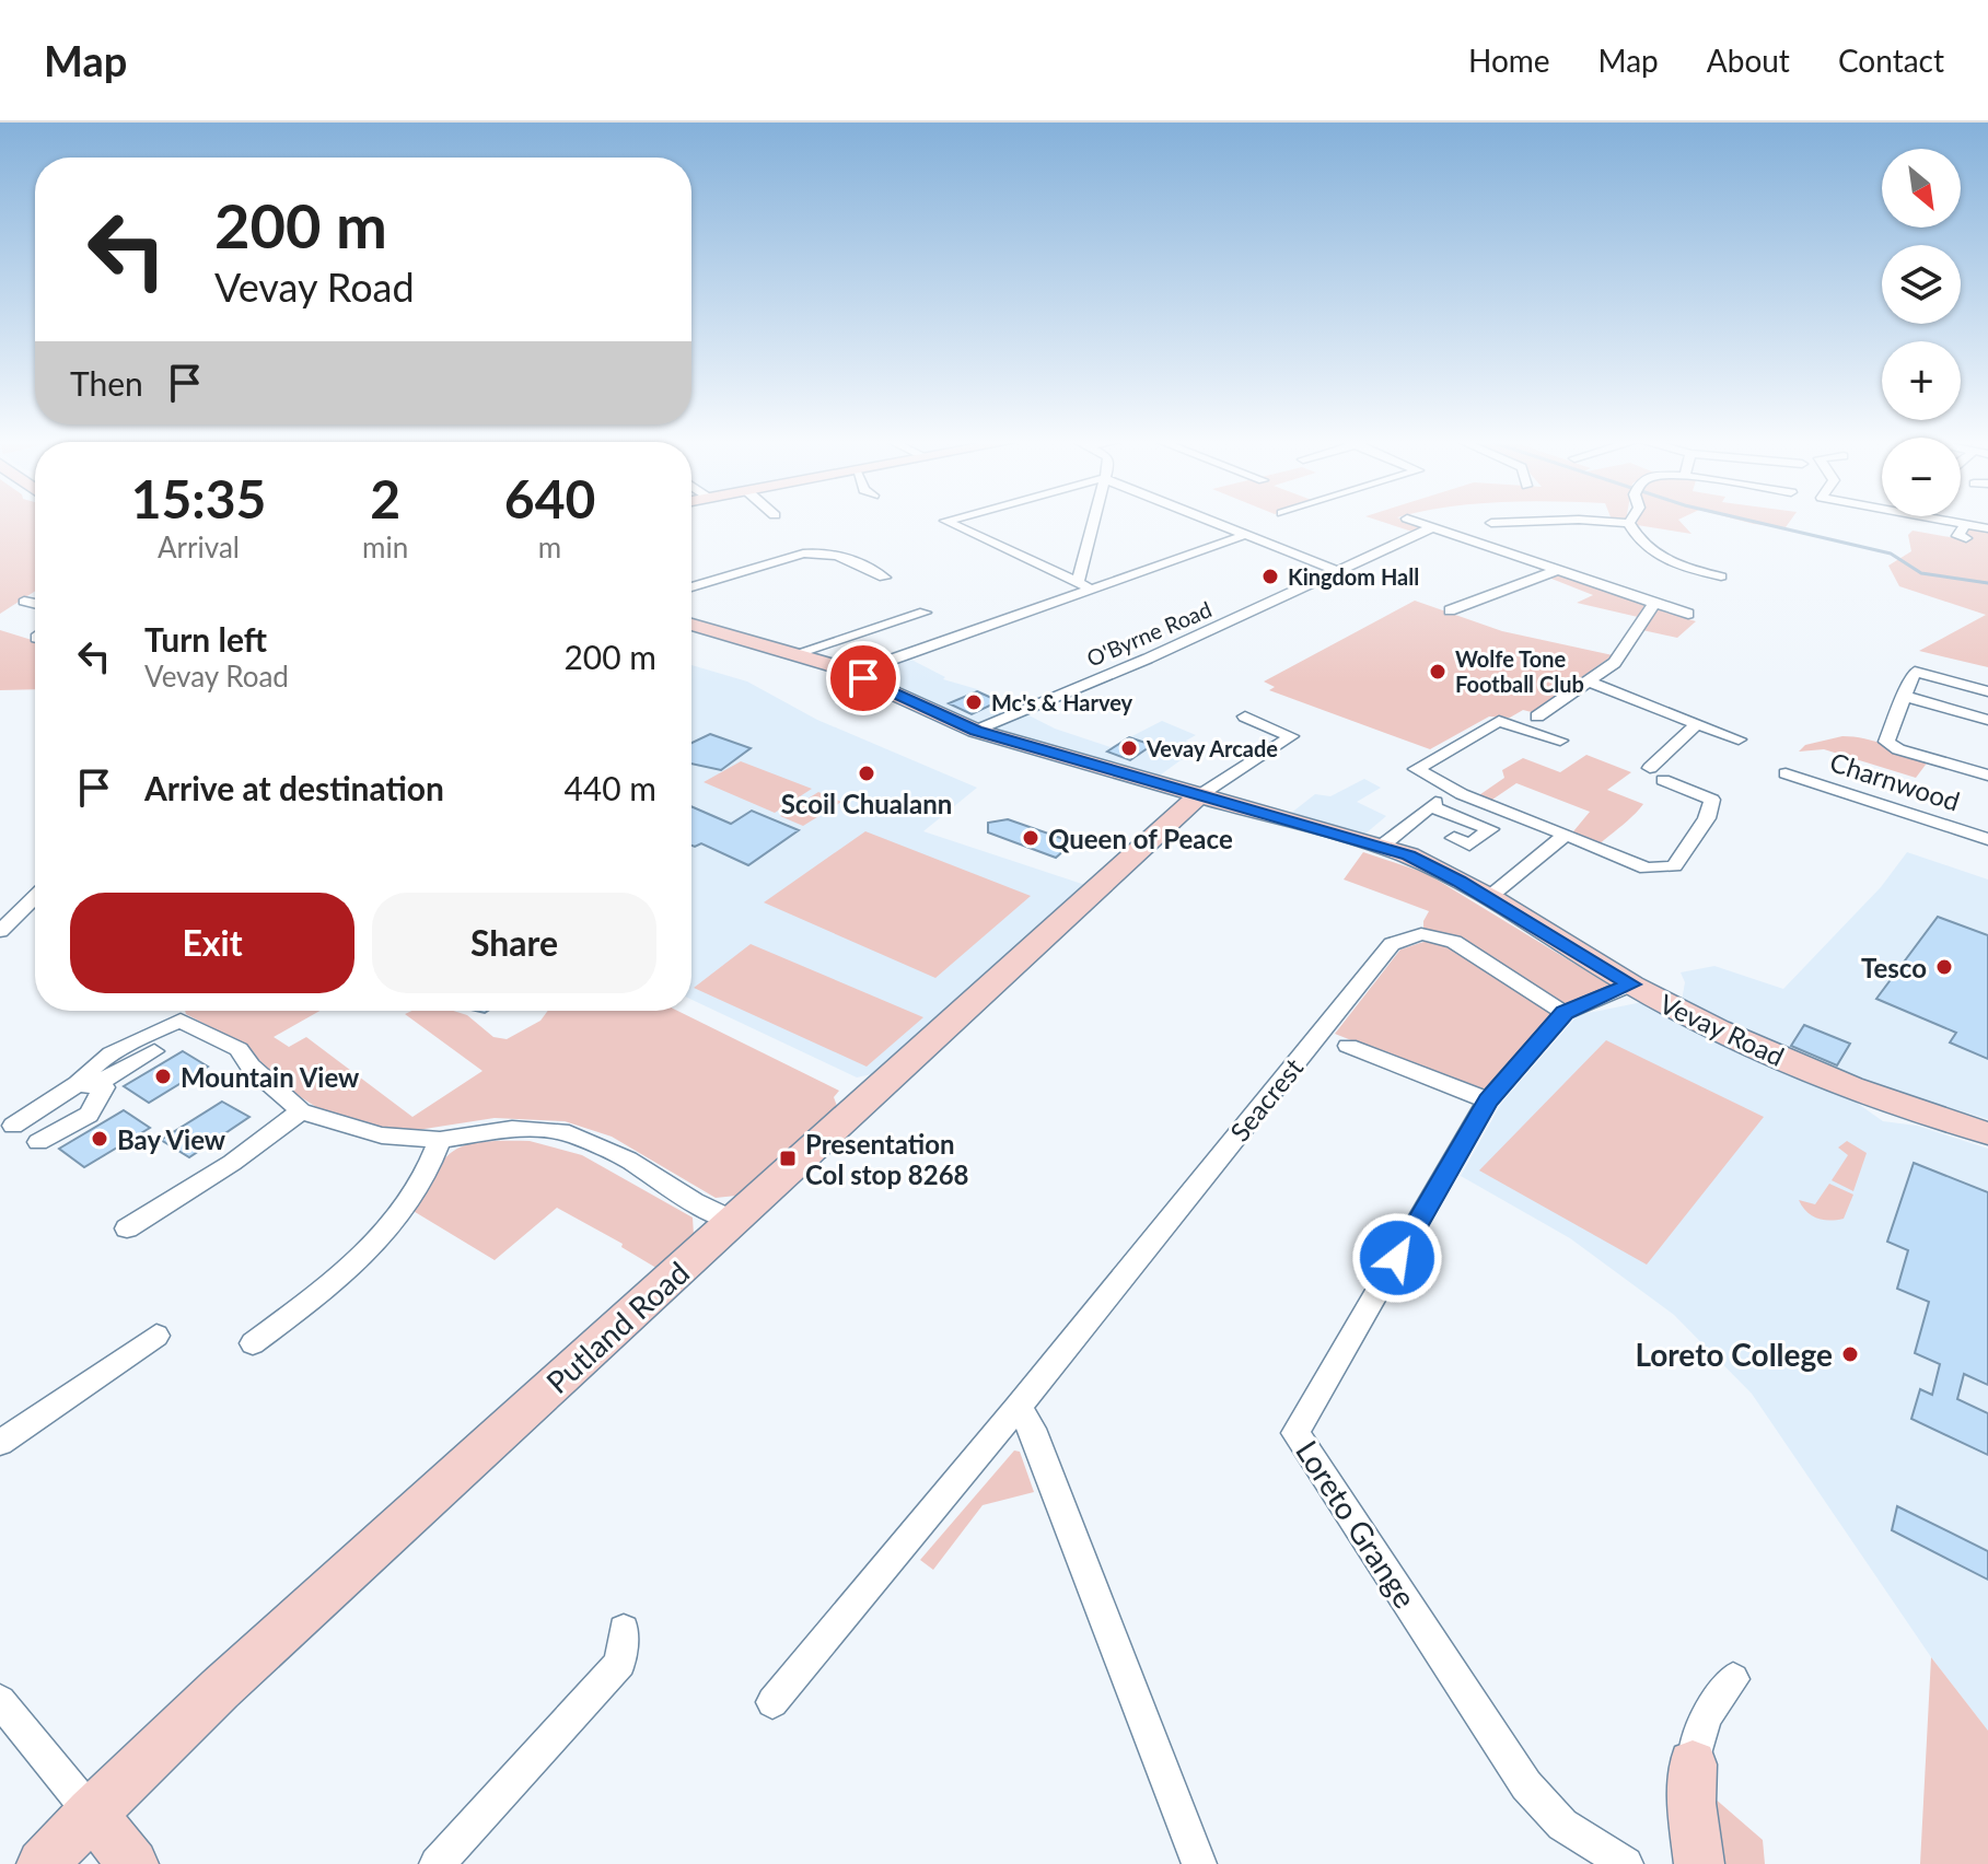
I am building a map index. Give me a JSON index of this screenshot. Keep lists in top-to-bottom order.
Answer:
{
  "streets": {
    "main road": ["Vevay Road", "Putland Road"],
    "street": [
      "O'Byrne Road",
      "Charnwood",
      "Seacrest",
      "Loreto Grange"
    ]
  },
  "crossings": [
    ["O'Byrne Road", "Vevay Road"],
    ["Vevay Road", "Putland Road"],
    ["Vevay Road", "Loreto Grange"],
    ["Seacrest", "Loreto Grange"]
  ],
  "places": {
    "other": [
      "Kingdom Hall",
      "Wolfe Tone Football Club",
      "Mc's & Harvey",
      "Vevay Arcade",
      "Scoil Chualann",
      "Queen of Peace",
      "Tesco",
      "Mountain View",
      "Bay View",
      "Loreto College"
    ],
    "transit": ["Presentation Col stop 8268"]
  },
  "north": "bottom right",
  "page": {
    "header": "Map",
    "nav": [
      "Home",
      "Map",
      "About",
      "Contact"
    ],
    "map_buttons": ["+", "−"],
    "turn": ["200 m", "Vevay Road"],
    "then": "Then",
    "eta": [
      "15:35",
      "Arrival",
      "2",
      "min",
      "640",
      "m"
    ],
    "list": [
      {
        "name": "Turn left",
        "note": "Vevay Road",
        "value": "200 m"
      },
      {
        "name": "Arrive at destination",
        "value": "440 m"
      }
    ],
    "buttons": ["Exit", "Share"]
  }
}
